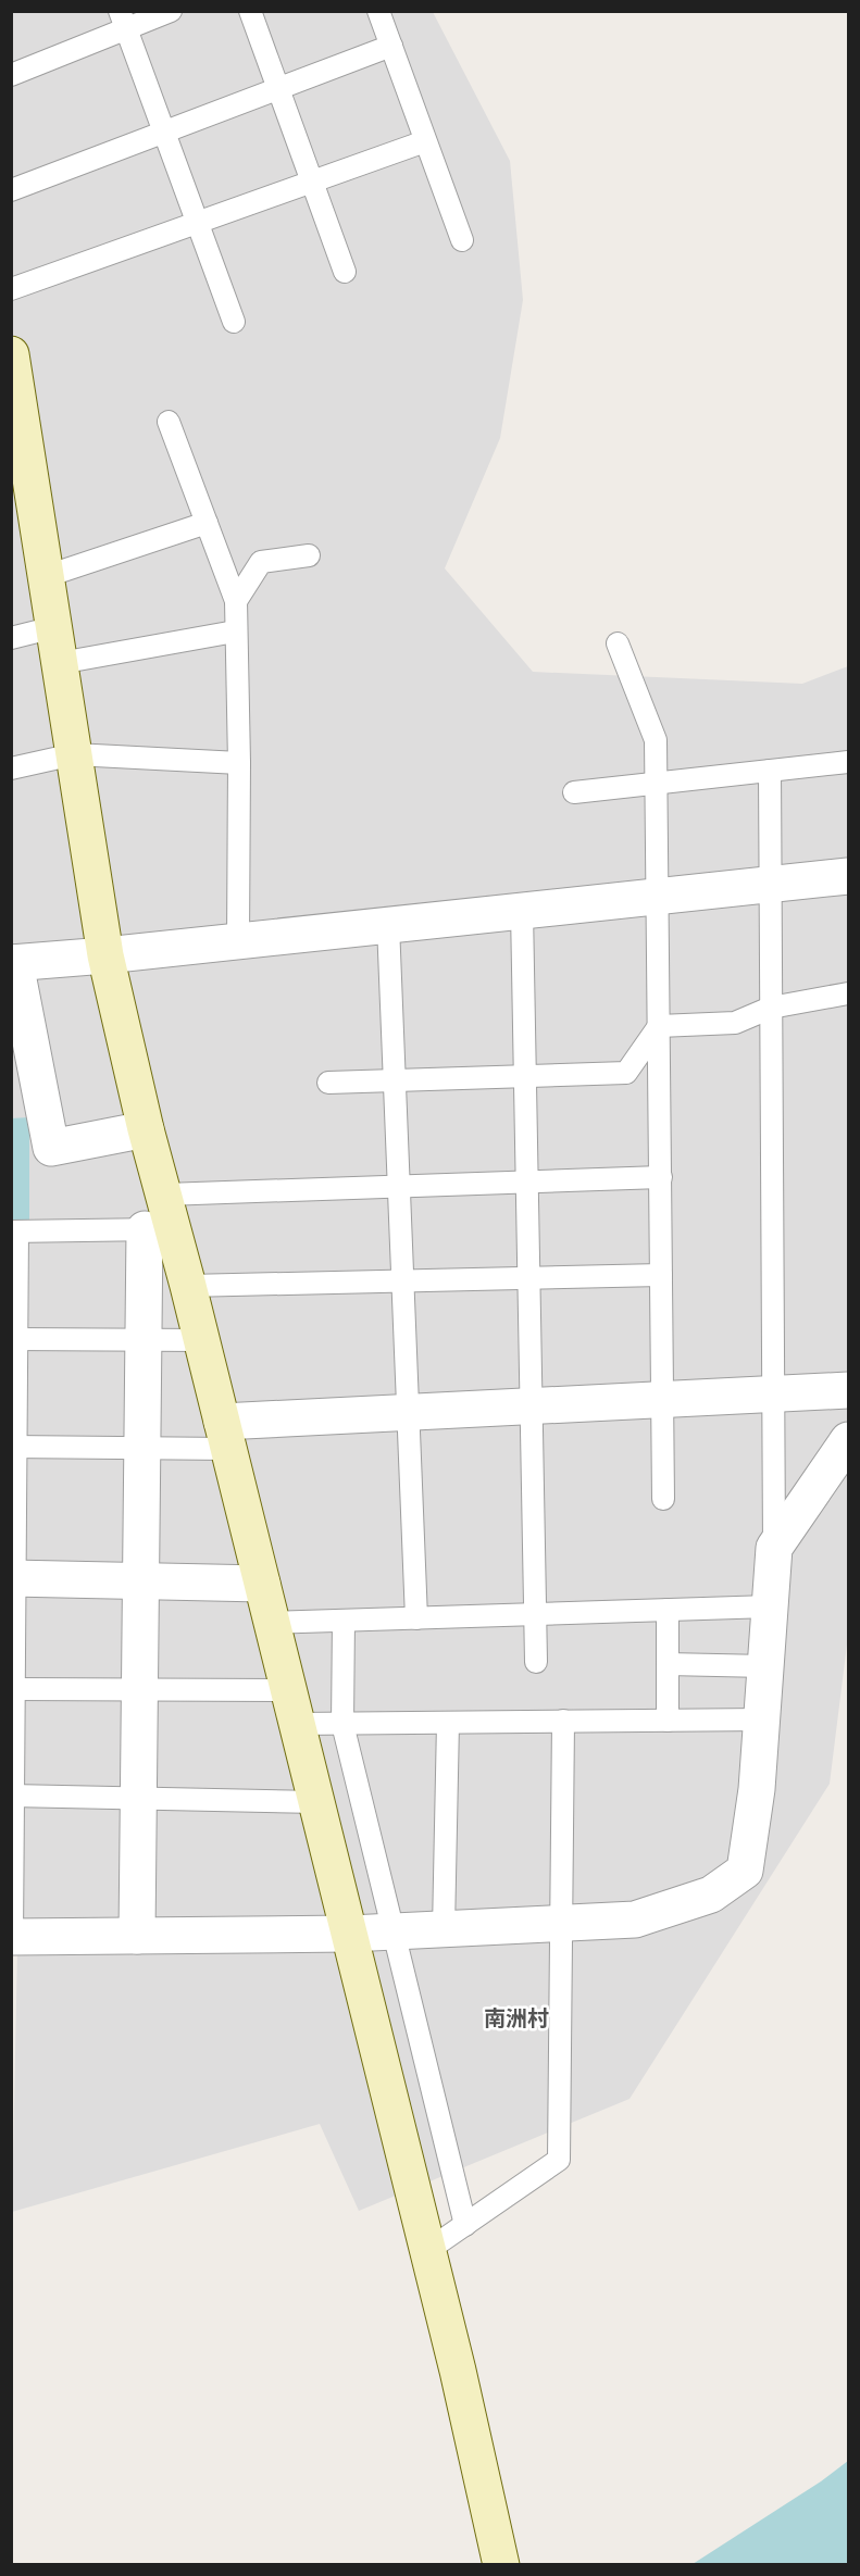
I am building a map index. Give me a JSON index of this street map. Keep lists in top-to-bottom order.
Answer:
{
  "districts": ["南洲村"]
}
